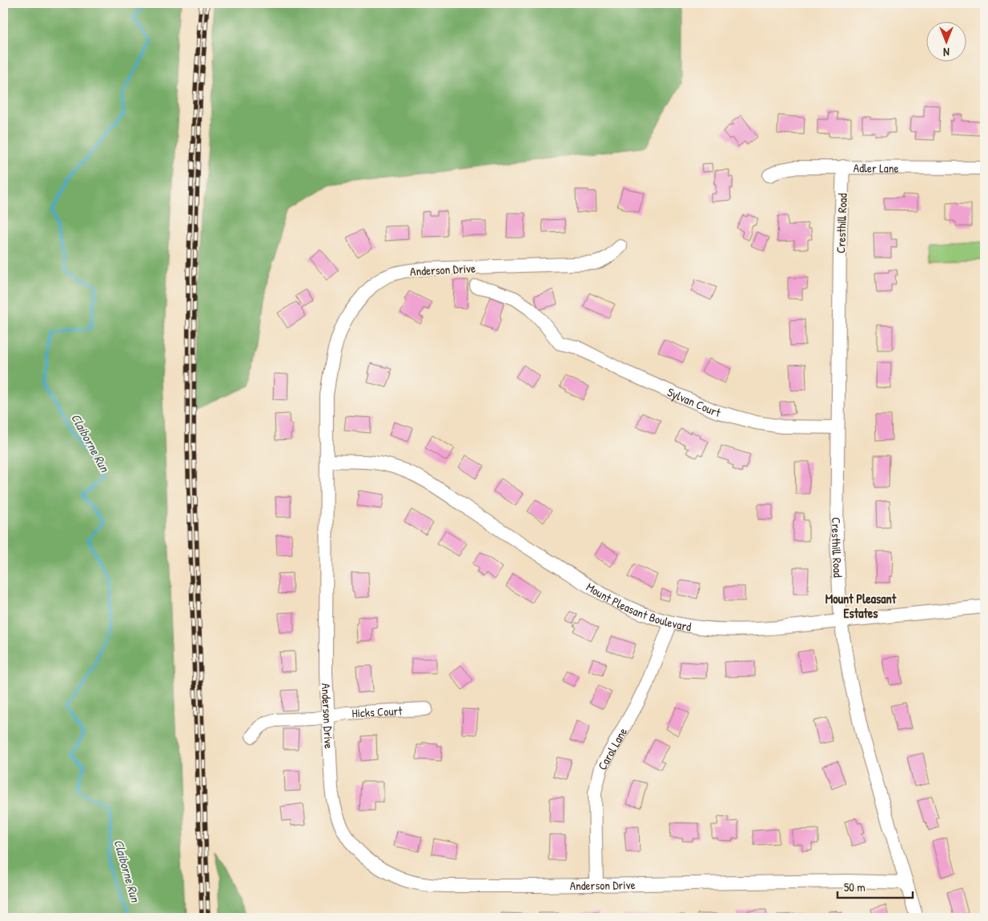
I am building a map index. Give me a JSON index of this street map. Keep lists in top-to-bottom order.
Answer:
{
  "streets": {
    "street": [
      "Adler Lane",
      "Cresthill Road",
      "Anderson Drive",
      "Sylvan Court",
      "Mount Pleasant Boulevard",
      "Hicks Court",
      "Carol Lane"
    ]
  },
  "crossings": [
    ["Adler Lane", "Cresthill Road"],
    ["Cresthill Road", "Anderson Drive"],
    ["Cresthill Road", "Sylvan Court"],
    ["Cresthill Road", "Mount Pleasant Boulevard"],
    ["Anderson Drive", "Mount Pleasant Boulevard"],
    ["Anderson Drive", "Hicks Court"],
    ["Anderson Drive", "Carol Lane"],
    ["Mount Pleasant Boulevard", "Carol Lane"]
  ],
  "districts": ["Mount Pleasant Estates"],
  "water": ["Claiborne Run"],
  "scale_bar": "50 m",
  "north": "bottom"
}
